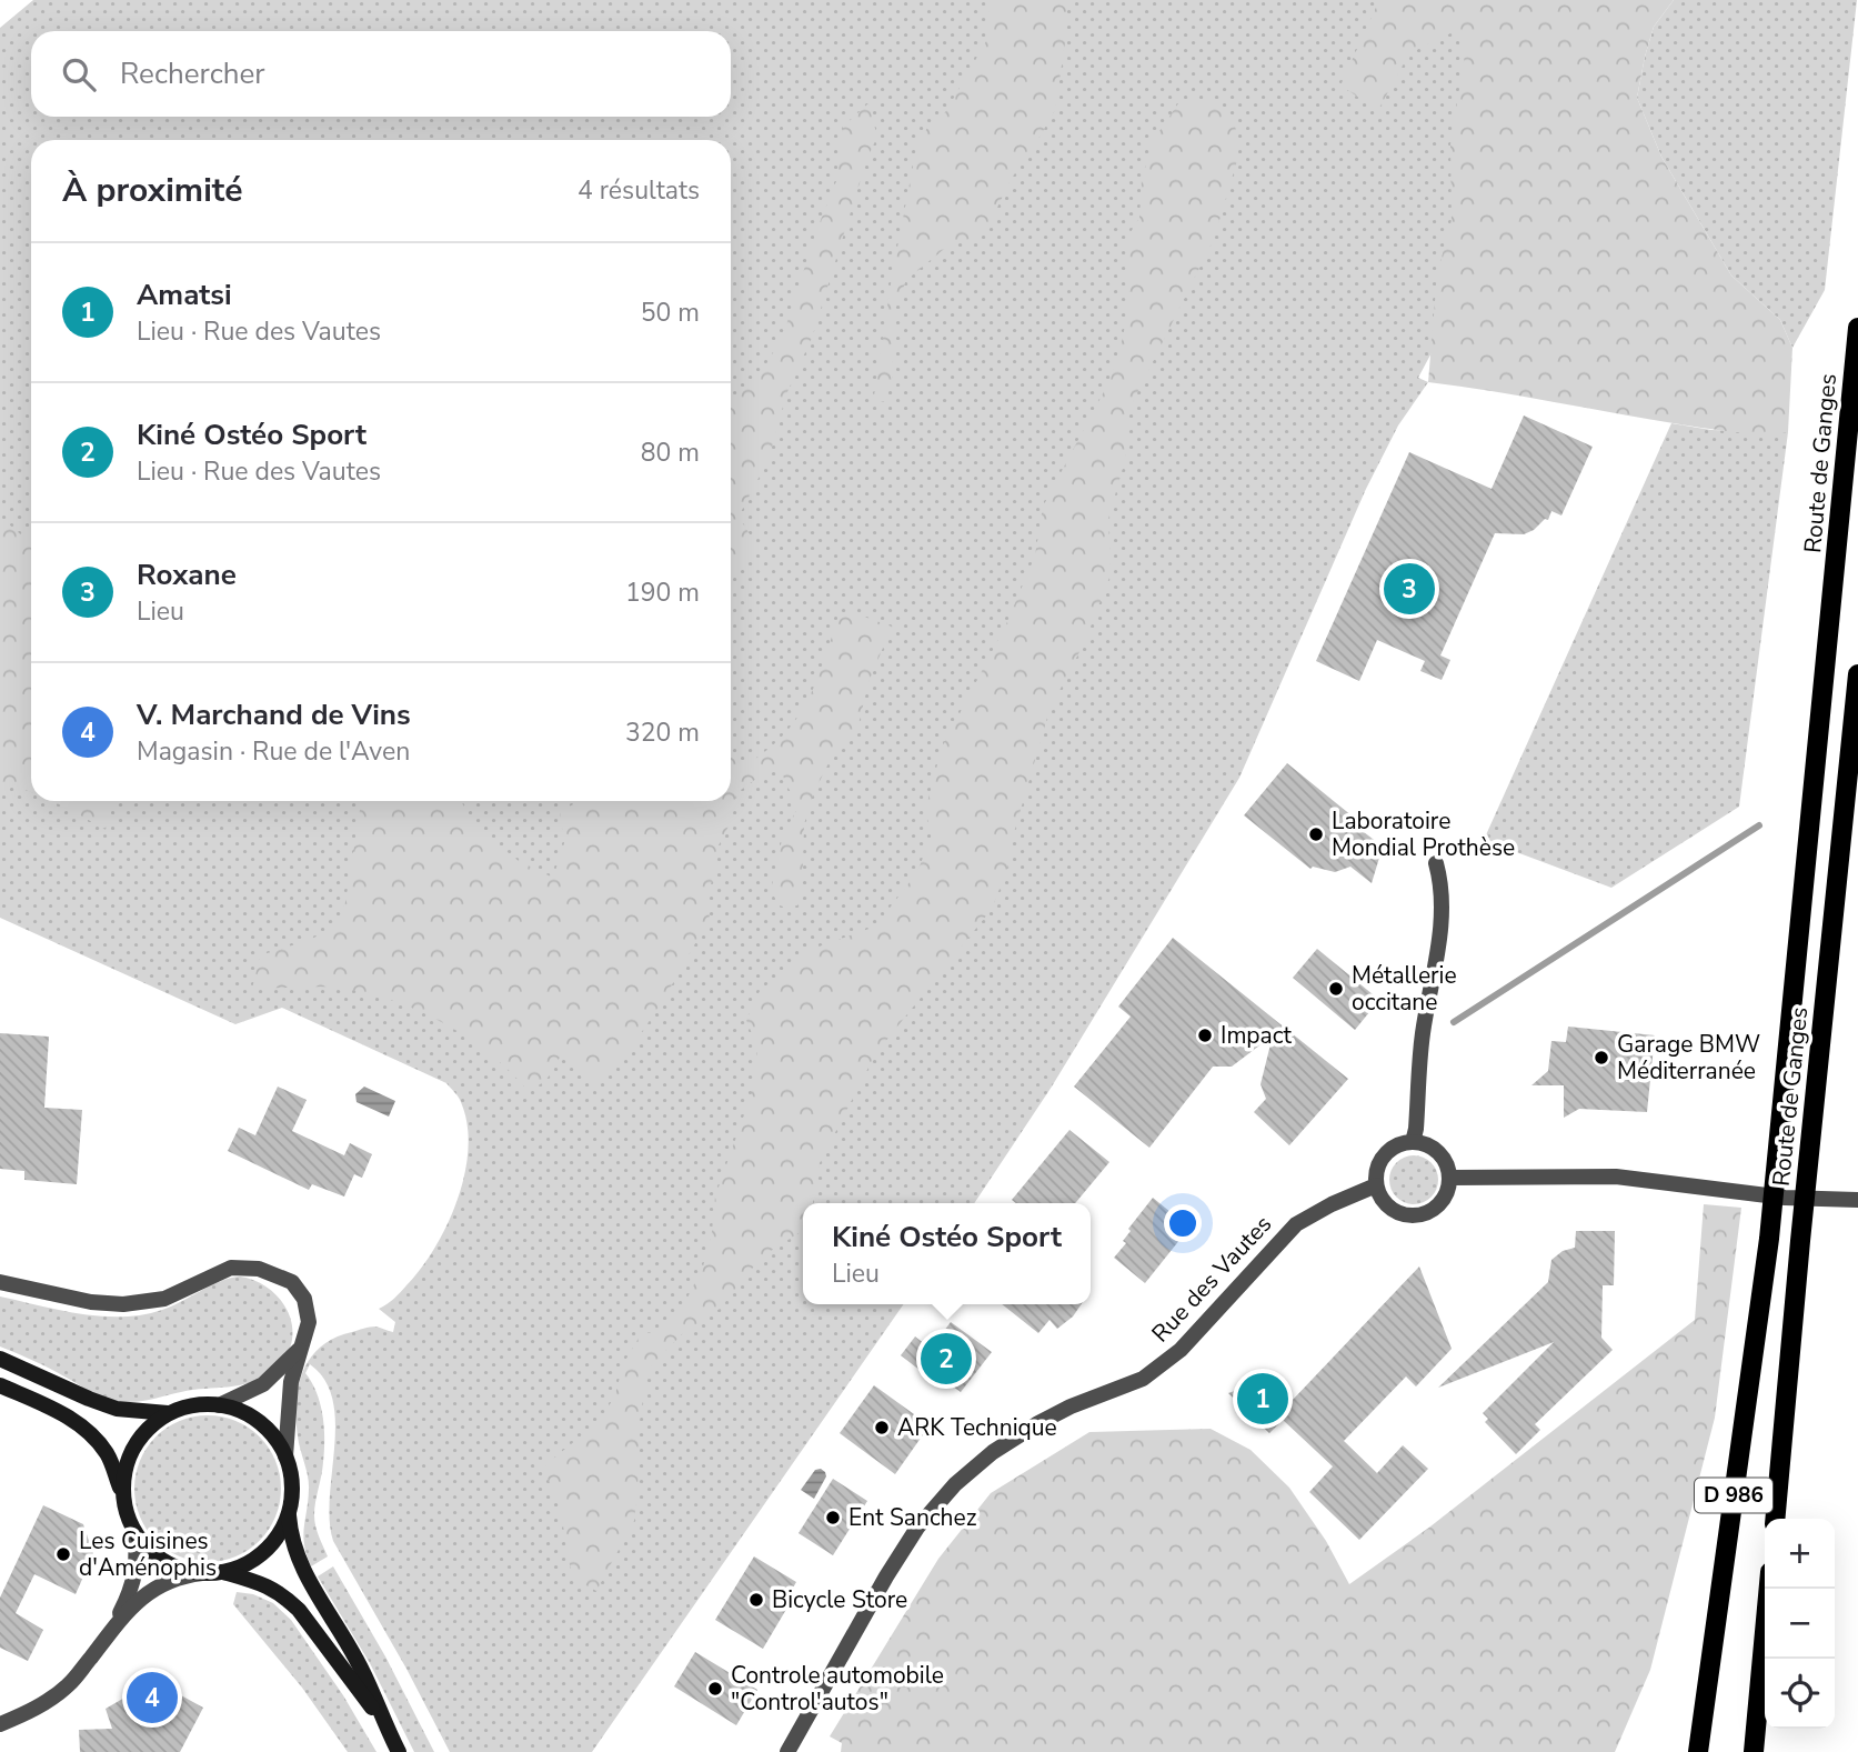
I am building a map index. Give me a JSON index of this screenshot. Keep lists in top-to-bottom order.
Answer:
{
  "streets": {
    "main road": ["Route de Ganges", "D 986"],
    "street": ["Rue des Vautes"]
  },
  "places": [
    "Laboratoire Mondial Prothèse",
    "Métallerie occitane",
    "Impact",
    "Garage BMW Méditerranée",
    "ARK Technique",
    "Ent Sanchez",
    "Les Cuisines d'Aménophis",
    "Bicycle Store",
    "Controle automobile \"Control'autos\""
  ],
  "page": {
    "search": "Rechercher",
    "heading": ["À proximité", "4 résultats"],
    "list": [
      {
        "mark": "1",
        "name": "Amatsi",
        "note": "Lieu · Rue des Vautes",
        "value": "50 m"
      },
      {
        "mark": "2",
        "name": "Kiné Ostéo Sport",
        "note": "Lieu · Rue des Vautes",
        "value": "80 m"
      },
      {
        "mark": "3",
        "name": "Roxane",
        "note": "Lieu",
        "value": "190 m"
      },
      {
        "mark": "4",
        "name": "V. Marchand de Vins",
        "note": "Magasin · Rue de l'Aven",
        "value": "320 m"
      }
    ],
    "pins": [
      "3",
      "2",
      "1",
      "4"
    ],
    "popup": ["Kiné Ostéo Sport", "Lieu"],
    "map_buttons": ["+", "−"]
  }
}
